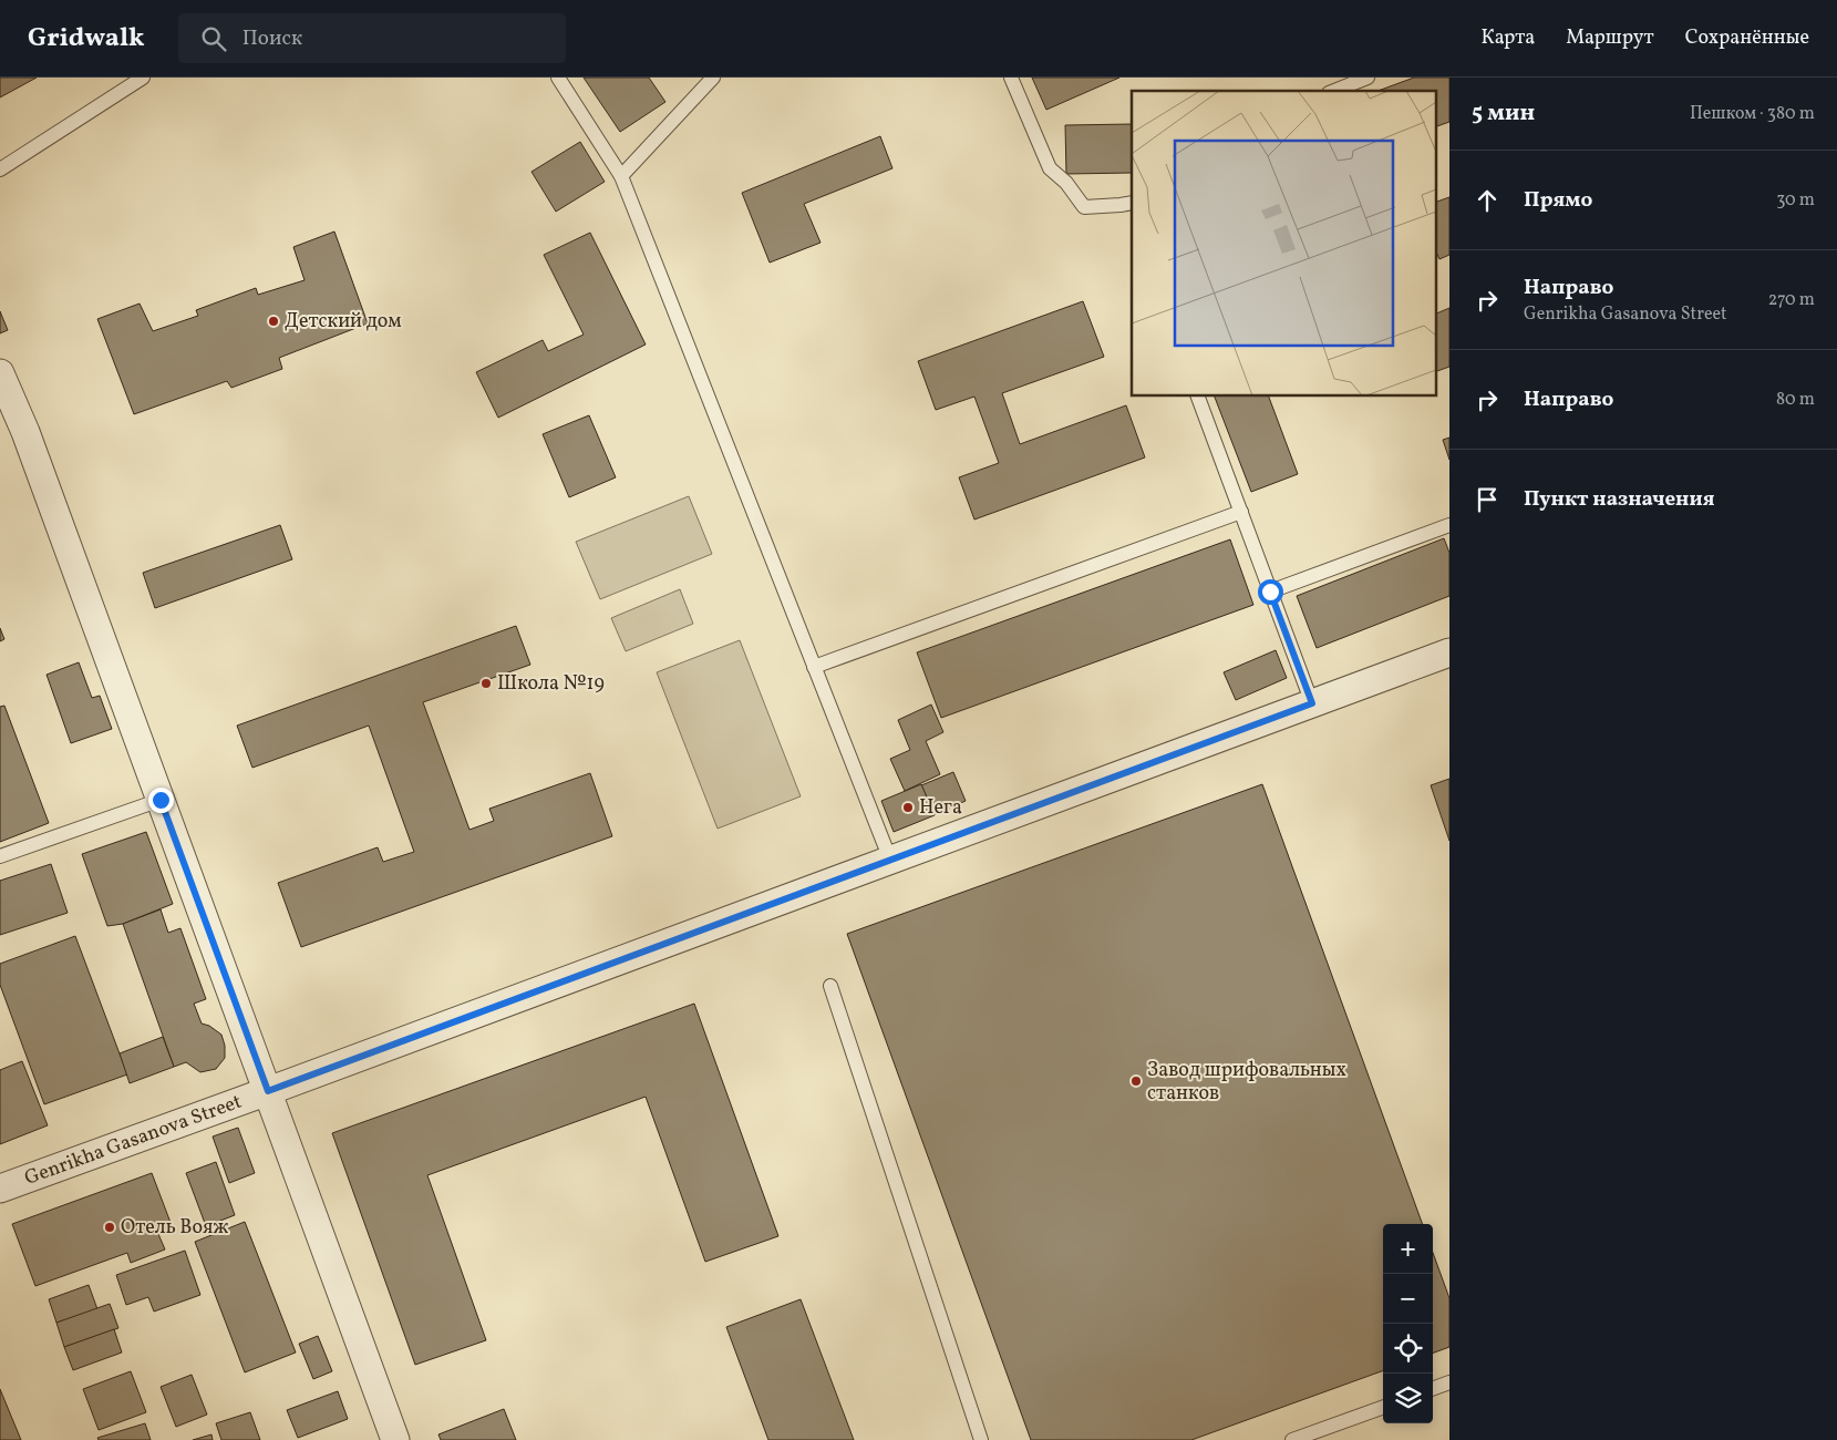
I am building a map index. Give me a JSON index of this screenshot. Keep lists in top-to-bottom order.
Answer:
{
  "streets": {
    "street": ["Genrikha Gasanova Street"]
  },
  "places": [
    "Детский дом",
    "Школа №19",
    "Нега",
    "Завод шрифовальных станков",
    "Отель Вояж"
  ],
  "page": {
    "header": "Gridwalk",
    "search": "Поиск",
    "nav": ["Карта", "Маршрут", "Сохранённые"],
    "heading": ["5 мин", "Пешком · 380 m"],
    "list": [
      ["Прямо", "30 m"],
      ["Направо", "Genrikha Gasanova Street", "270 m"],
      ["Направо", "80 m"],
      "Пункт назначения"
    ],
    "map_buttons": ["+", "−"]
  }
}
